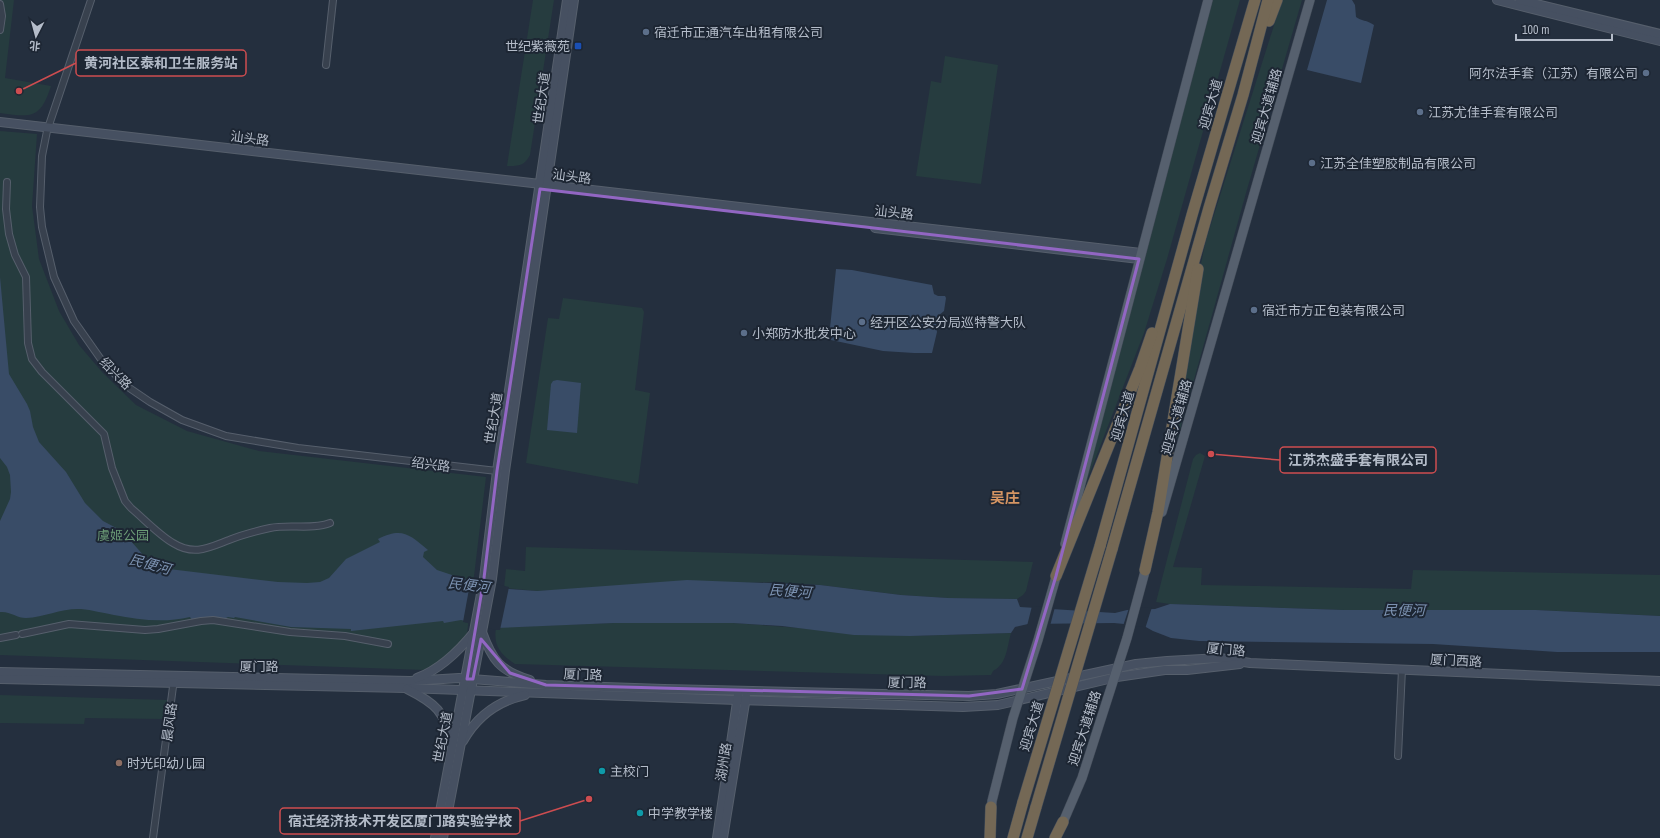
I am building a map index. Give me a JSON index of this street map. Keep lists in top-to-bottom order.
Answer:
{
  "streets": {
    "highway": ["迎宾大道"],
    "main road": ["迎宾大道辅路"],
    "street": [
      "世纪大道",
      "汕头路",
      "绍兴路",
      "厦门路",
      "厦门西路",
      "晨风路",
      "湖州路"
    ]
  },
  "crossings": [
    ["世纪大道", "汕头路"],
    ["世纪大道", "绍兴路"],
    ["世纪大道", "厦门路"],
    ["迎宾大道辅路", "厦门路"],
    ["汕头路", "绍兴路"],
    ["厦门路", "厦门西路"],
    ["厦门路", "晨风路"],
    ["厦门路", "湖州路"]
  ],
  "districts": ["吴庄"],
  "water": ["民便河"],
  "parks": ["虞姬公园"],
  "places": {
    "other": [
      "宿迁市正通汽车出租有限公司",
      "阿尔法手套（江苏）有限公司",
      "黄河社区泰和卫生服务站",
      "江苏尤佳手套有限公司",
      "江苏全佳塑胶制品有限公司",
      "宿迁市方正包装有限公司",
      "经开区公安分局巡特警大队",
      "小郑防水批发中心",
      "江苏杰盛手套有限公司",
      "时光印幼儿园",
      "主校门",
      "宿迁经济技术开发区厦门路实验学校",
      "中学教学楼"
    ],
    "transit": ["世纪紫薇苑"]
  },
  "scale_bar": "100 m",
  "north": "bottom"
}
